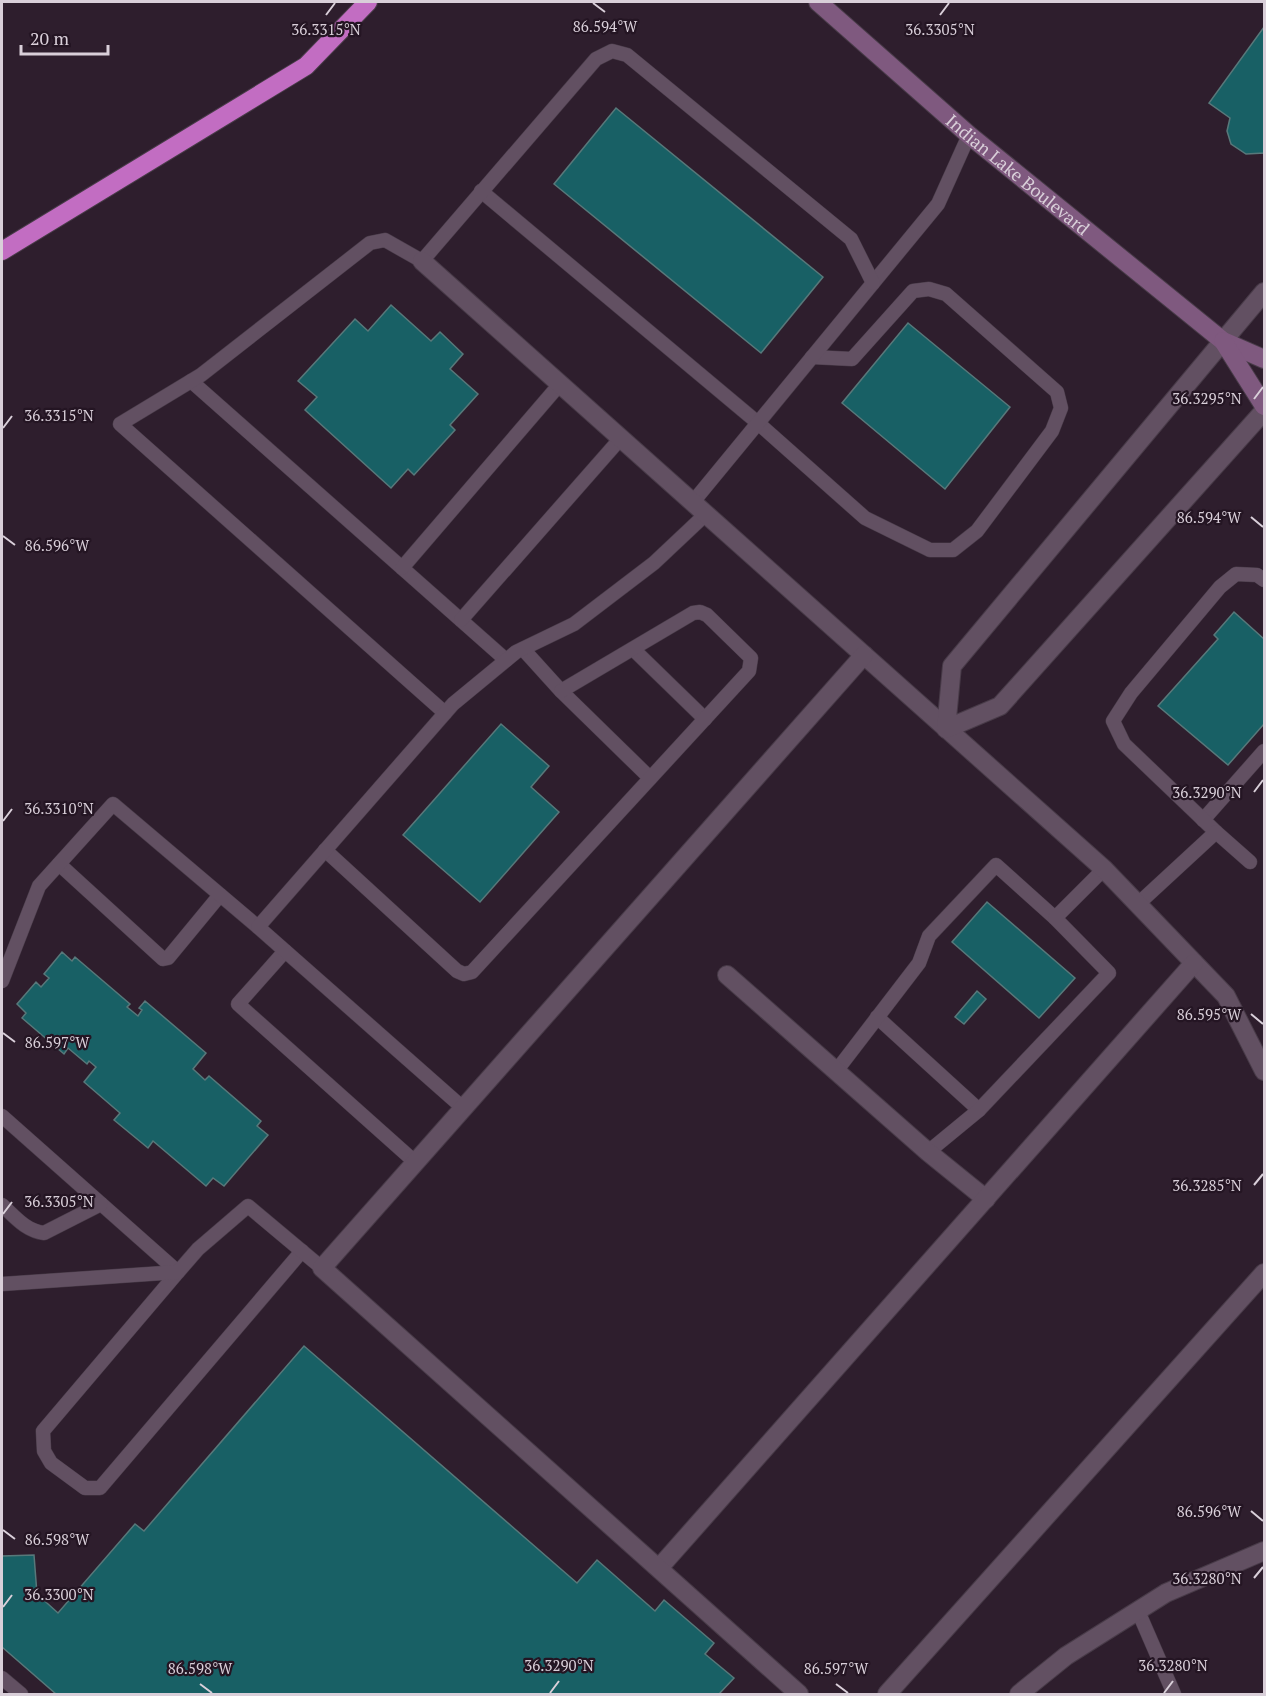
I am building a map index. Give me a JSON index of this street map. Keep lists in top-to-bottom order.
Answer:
{
  "streets": {
    "main road": ["Indian Lake Boulevard"]
  },
  "scale_bar": "20 m",
  "coordinates": [
    "86.594°W",
    "36.3315°N",
    "36.3305°N",
    "36.3295°N",
    "86.596°W",
    "36.3290°N",
    "36.3310°N",
    "86.595°W",
    "86.597°W",
    "36.3285°N",
    "86.598°W",
    "36.3280°N",
    "36.3300°N"
  ]
}
